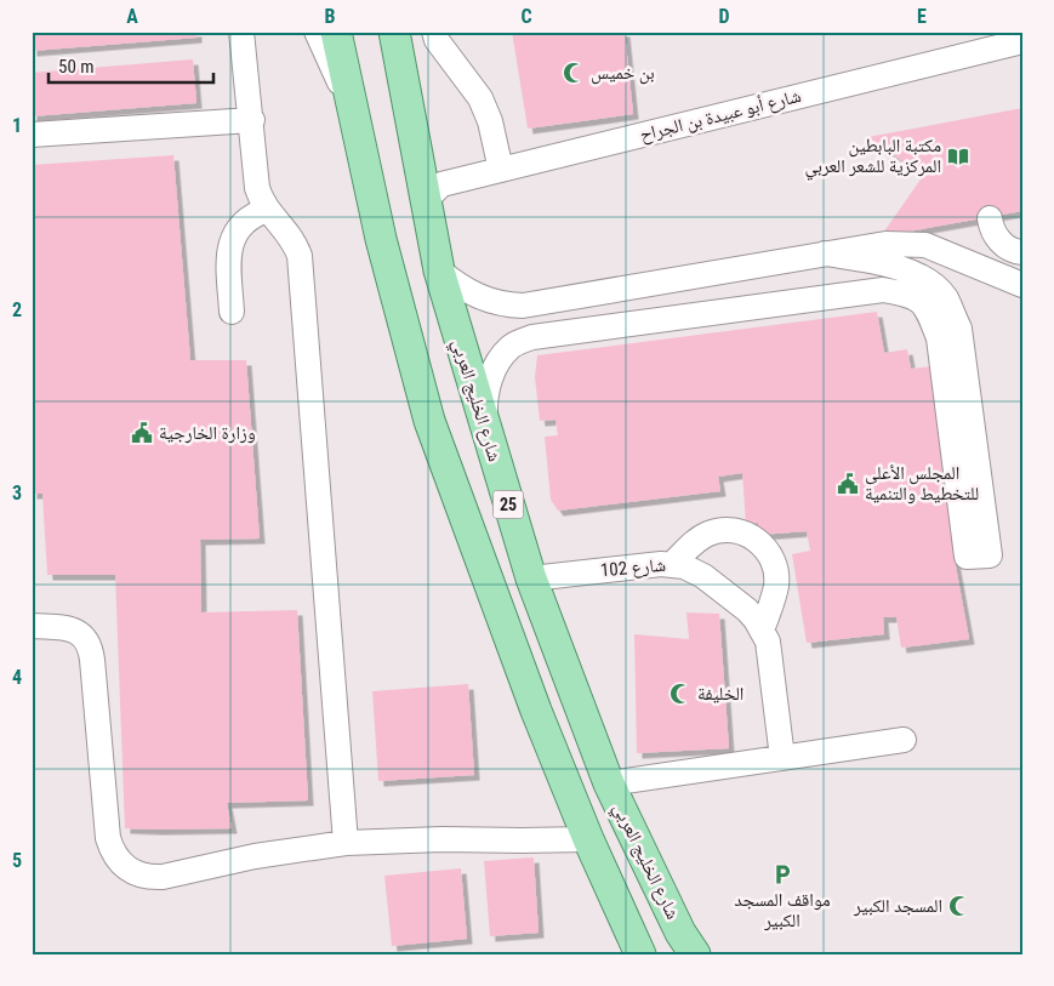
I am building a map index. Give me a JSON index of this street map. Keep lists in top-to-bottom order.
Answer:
{
  "streets": {
    "main road": ["شارع الخليج العربي", "25"],
    "street": ["شارع أبو عبيدة بن الجراح", "شارع 102"]
  },
  "crossings": [
    ["شارع أبو عبيدة بن الجراح", "شارع الخليج العربي"],
    ["شارع الخليج العربي", "شارع 102"]
  ],
  "places": {
    "mosque": ["بن خميس", "الخليفة", "المسجد الكبير"],
    "library": ["مكتبة البابطين المركزية للشعر العربي"],
    "public building": ["وزارة الخارجية", "المجلس الأعلى للتخطيط والتنمية"],
    "parking": ["مواقف المسجد الكبير"]
  },
  "scale_bar": "50 m",
  "grid": {
    "columns": [
      "A",
      "B",
      "C",
      "D",
      "E"
    ],
    "rows": [
      "1",
      "2",
      "3",
      "4",
      "5"
    ]
  }
}
